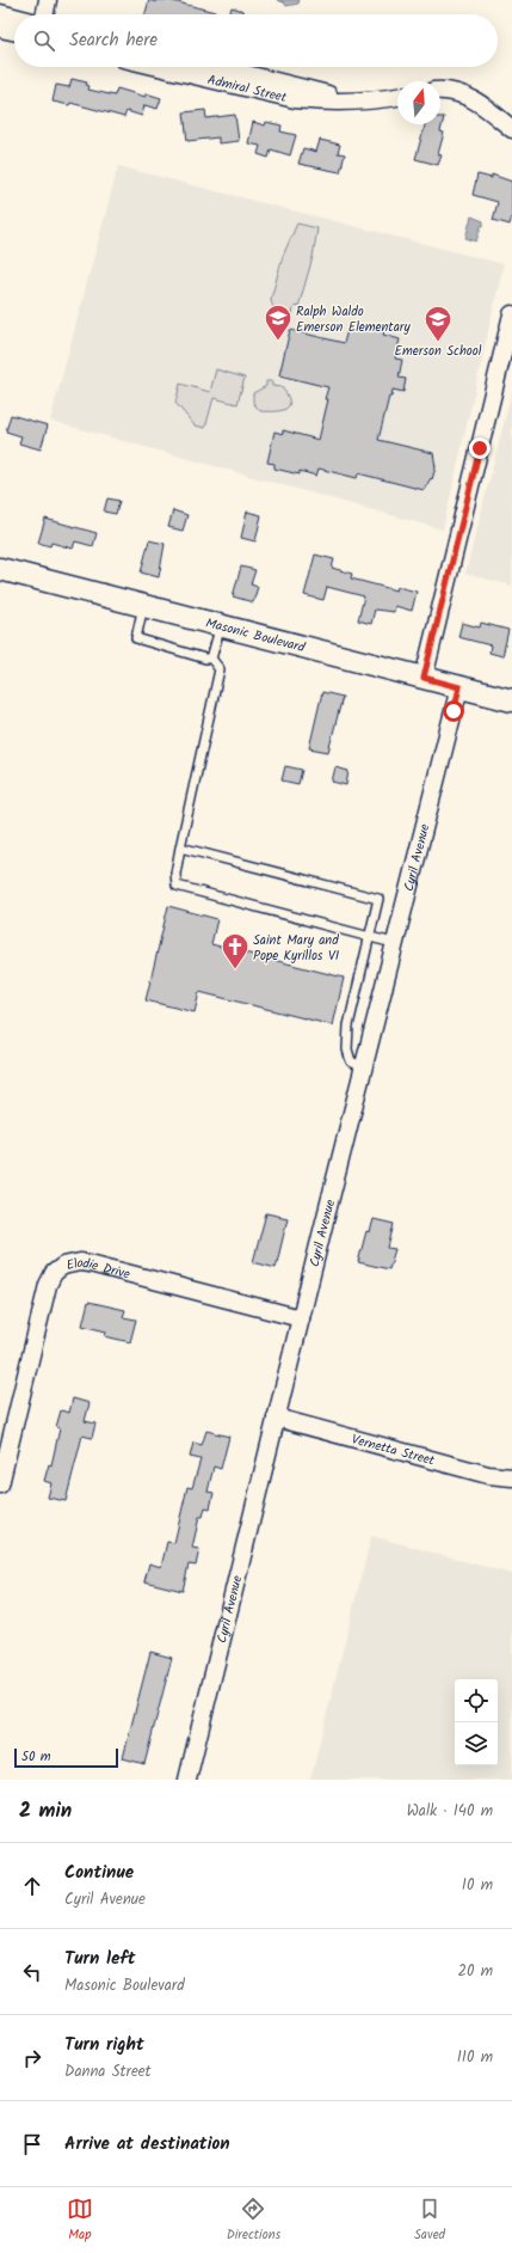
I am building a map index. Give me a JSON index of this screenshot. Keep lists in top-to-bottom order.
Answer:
{
  "streets": {
    "street": [
      "Admiral Street",
      "Masonic Boulevard",
      "Cyril Avenue",
      "Elodie Drive",
      "Vernetta Street"
    ]
  },
  "crossings": [
    ["Masonic Boulevard", "Cyril Avenue"],
    ["Cyril Avenue", "Elodie Drive"],
    ["Cyril Avenue", "Vernetta Street"]
  ],
  "places": {
    "school or university": ["Ralph Waldo Emerson Elementary", "Emerson School"],
    "church": ["Saint Mary and Pope Kyrillos VI"]
  },
  "scale_bar": "50 m",
  "north": "top",
  "page": {
    "search": "Search here",
    "scale": "50 m",
    "heading": ["2 min", "Walk · 140 m"],
    "list": [
      ["Continue", "Cyril Avenue", "10 m"],
      ["Turn left", "Masonic Boulevard", "20 m"],
      ["Turn right", "Danna Street", "110 m"],
      "Arrive at destination"
    ],
    "nav": ["Map", "Directions", "Saved"]
  }
}
